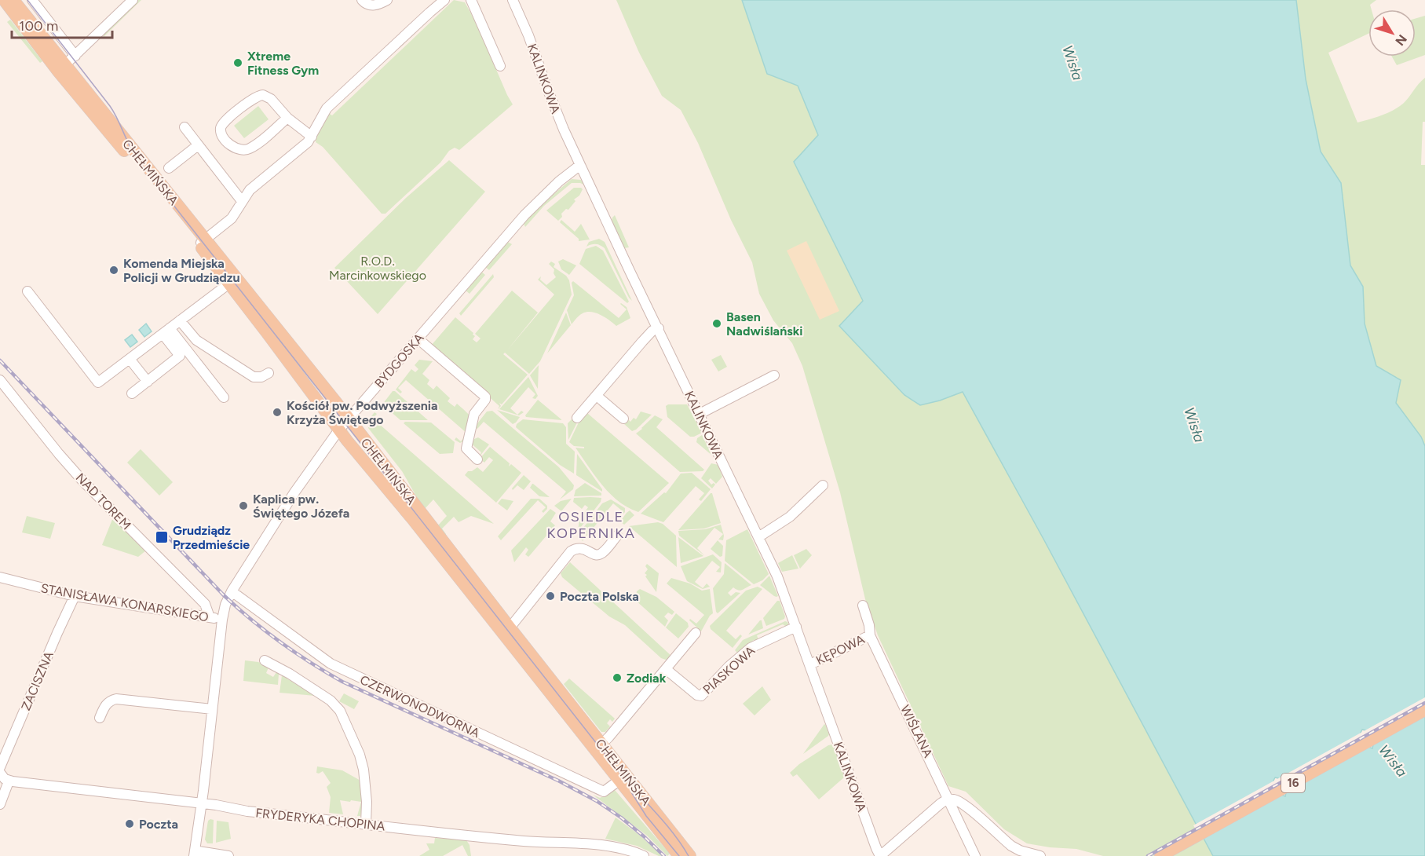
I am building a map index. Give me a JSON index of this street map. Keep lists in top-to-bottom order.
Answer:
{
  "streets": {
    "main road": ["CHEŁMIŃSKA", "16"],
    "street": [
      "KALINKOWA",
      "BYDGOSKA",
      "NAD TOREM",
      "STANISŁAWA KONARSKIEGO",
      "KĘPOWA",
      "PIASKOWA",
      "ZACISZNA",
      "CZERWONODWORNA",
      "WIŚLANA",
      "FRYDERYKA CHOPINA"
    ]
  },
  "crossings": [
    ["KALINKOWA", "BYDGOSKA"],
    ["KALINKOWA", "KĘPOWA"],
    ["KALINKOWA", "PIASKOWA"],
    ["CHEŁMIŃSKA", "BYDGOSKA"],
    ["CHEŁMIŃSKA", "CZERWONODWORNA"],
    ["BYDGOSKA", "STANISŁAWA KONARSKIEGO"],
    ["BYDGOSKA", "CZERWONODWORNA"],
    ["BYDGOSKA", "FRYDERYKA CHOPINA"],
    ["NAD TOREM", "STANISŁAWA KONARSKIEGO"],
    ["STANISŁAWA KONARSKIEGO", "ZACISZNA"],
    ["KĘPOWA", "WIŚLANA"]
  ],
  "districts": ["OSIEDLE KOPERNIKA"],
  "water": ["Wisła"],
  "parks": ["R.O.D. Marcinkowskiego"],
  "places": {
    "other": [
      "Xtreme Fitness Gym",
      "Komenda Miejska Policji w Grudziądzu",
      "Basen Nadwiślański",
      "Kościół pw. Podwyższenia Krzyża Świętego",
      "Kaplica pw. Świętego Józefa",
      "Poczta Polska",
      "Zodiak",
      "Poczta"
    ],
    "transit": ["Grudziądz Przedmieście"]
  },
  "scale_bar": "100 m",
  "north": "bottom right"
}
